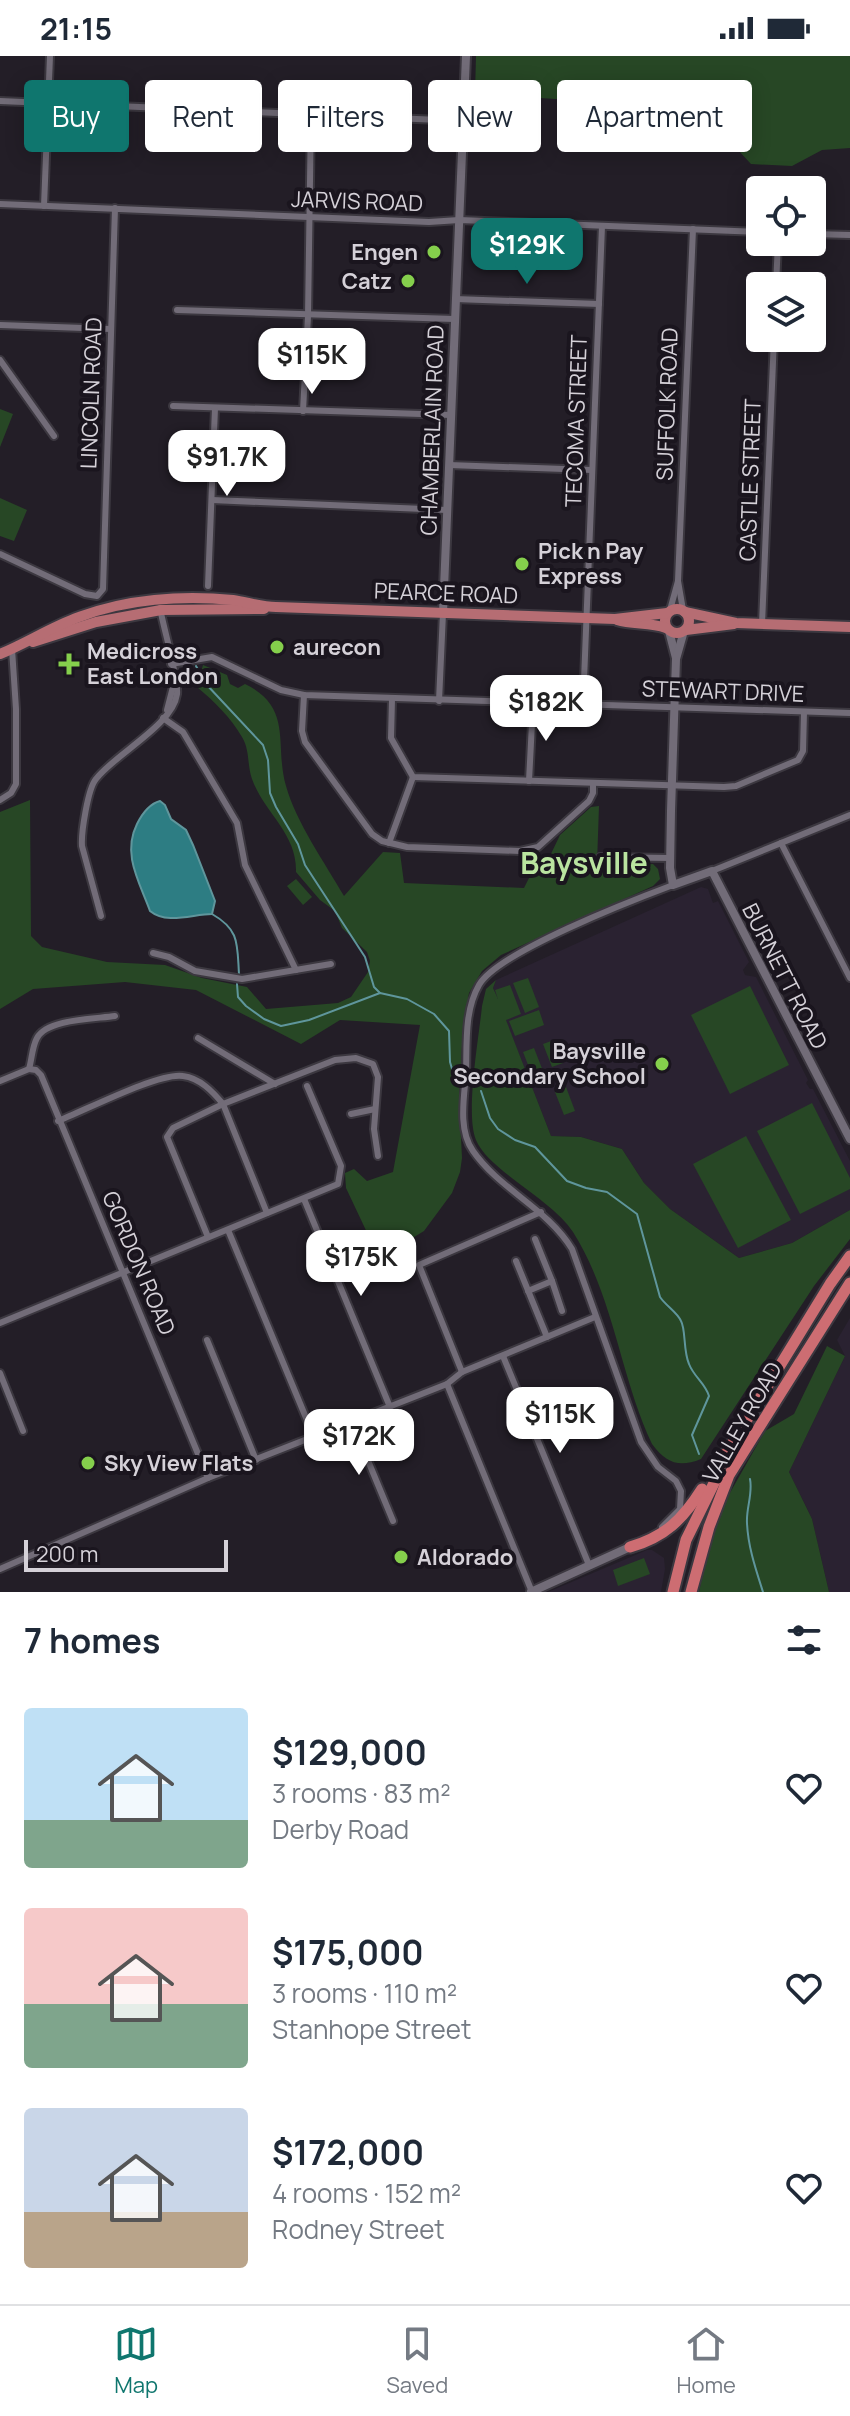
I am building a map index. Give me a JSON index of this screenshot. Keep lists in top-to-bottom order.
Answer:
{
  "streets": {
    "highway": ["VALLEY ROAD"],
    "main road": ["PEARCE ROAD"],
    "street": [
      "JARVIS ROAD",
      "LINCOLN ROAD",
      "SUFFOLK ROAD",
      "TECOMA STREET",
      "CHAMBERLAIN ROAD",
      "CASTLE STREET",
      "STEWART DRIVE",
      "BURNETT ROAD",
      "GORDON ROAD"
    ]
  },
  "crossings": [
    ["JARVIS ROAD", "LINCOLN ROAD"],
    ["JARVIS ROAD", "SUFFOLK ROAD"],
    ["JARVIS ROAD", "TECOMA STREET"],
    ["JARVIS ROAD", "CHAMBERLAIN ROAD"],
    ["SUFFOLK ROAD", "PEARCE ROAD"],
    ["TECOMA STREET", "PEARCE ROAD"],
    ["TECOMA STREET", "STEWART DRIVE"],
    ["CHAMBERLAIN ROAD", "PEARCE ROAD"],
    ["CASTLE STREET", "PEARCE ROAD"]
  ],
  "districts": ["Baysville"],
  "places": {
    "other": [
      "Engen",
      "Catz",
      "Pick n Pay Express",
      "aurecon",
      "Baysville Secondary School",
      "Sky View Flats",
      "Aldorado"
    ],
    "health": ["Medicross East London"]
  },
  "scale_bar": "200 m",
  "page": {
    "status": "21:15",
    "chip": [
      "Buy",
      "Rent",
      "Filters",
      "New",
      "Apartment"
    ],
    "price": [
      "$129K",
      "$115K",
      "$91.7K",
      "$182K",
      "$175K",
      "$115K",
      "$172K"
    ],
    "scale": "200 m",
    "heading": "7 homes",
    "list": [
      {
        "name": "$129,000",
        "note": "3 rooms · 83 m² · Derby Road"
      },
      {
        "name": "$175,000",
        "note": "3 rooms · 110 m² · Stanhope Street"
      },
      {
        "name": "$172,000",
        "note": "4 rooms · 152 m² · Rodney Street"
      }
    ],
    "tabs": ["Map", "Saved", "Home"]
  }
}
